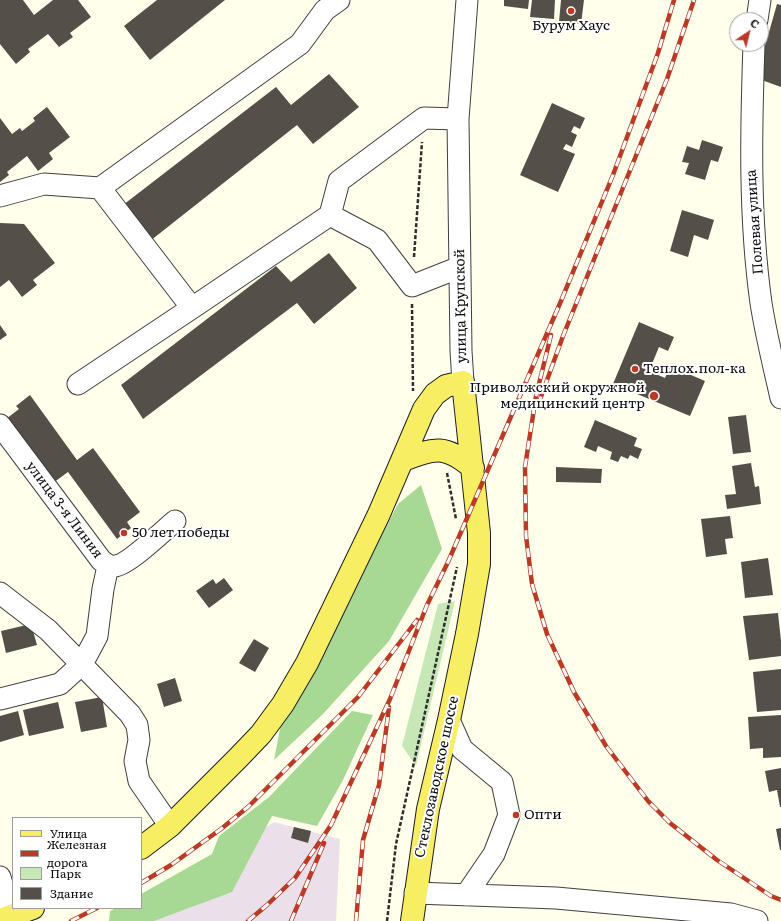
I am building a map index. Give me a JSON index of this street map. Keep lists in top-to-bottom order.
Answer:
{
  "streets": {
    "main road": ["улица Крупской", "Стеклозаводское шоссе"],
    "street": ["Полевая улица", "улица 3-я Линия"]
  },
  "crossings": [
    ["улица Крупской", "Стеклозаводское шоссе"]
  ],
  "places": [
    "Бурум Хаус",
    "Теплох.пол-ка",
    "Приволжский окружной медицинский центр",
    "50 лет победы",
    "Опти"
  ],
  "legend": [
    "Улица",
    "Железная дорога",
    "Парк",
    "Здание"
  ],
  "north": "top right"
}
